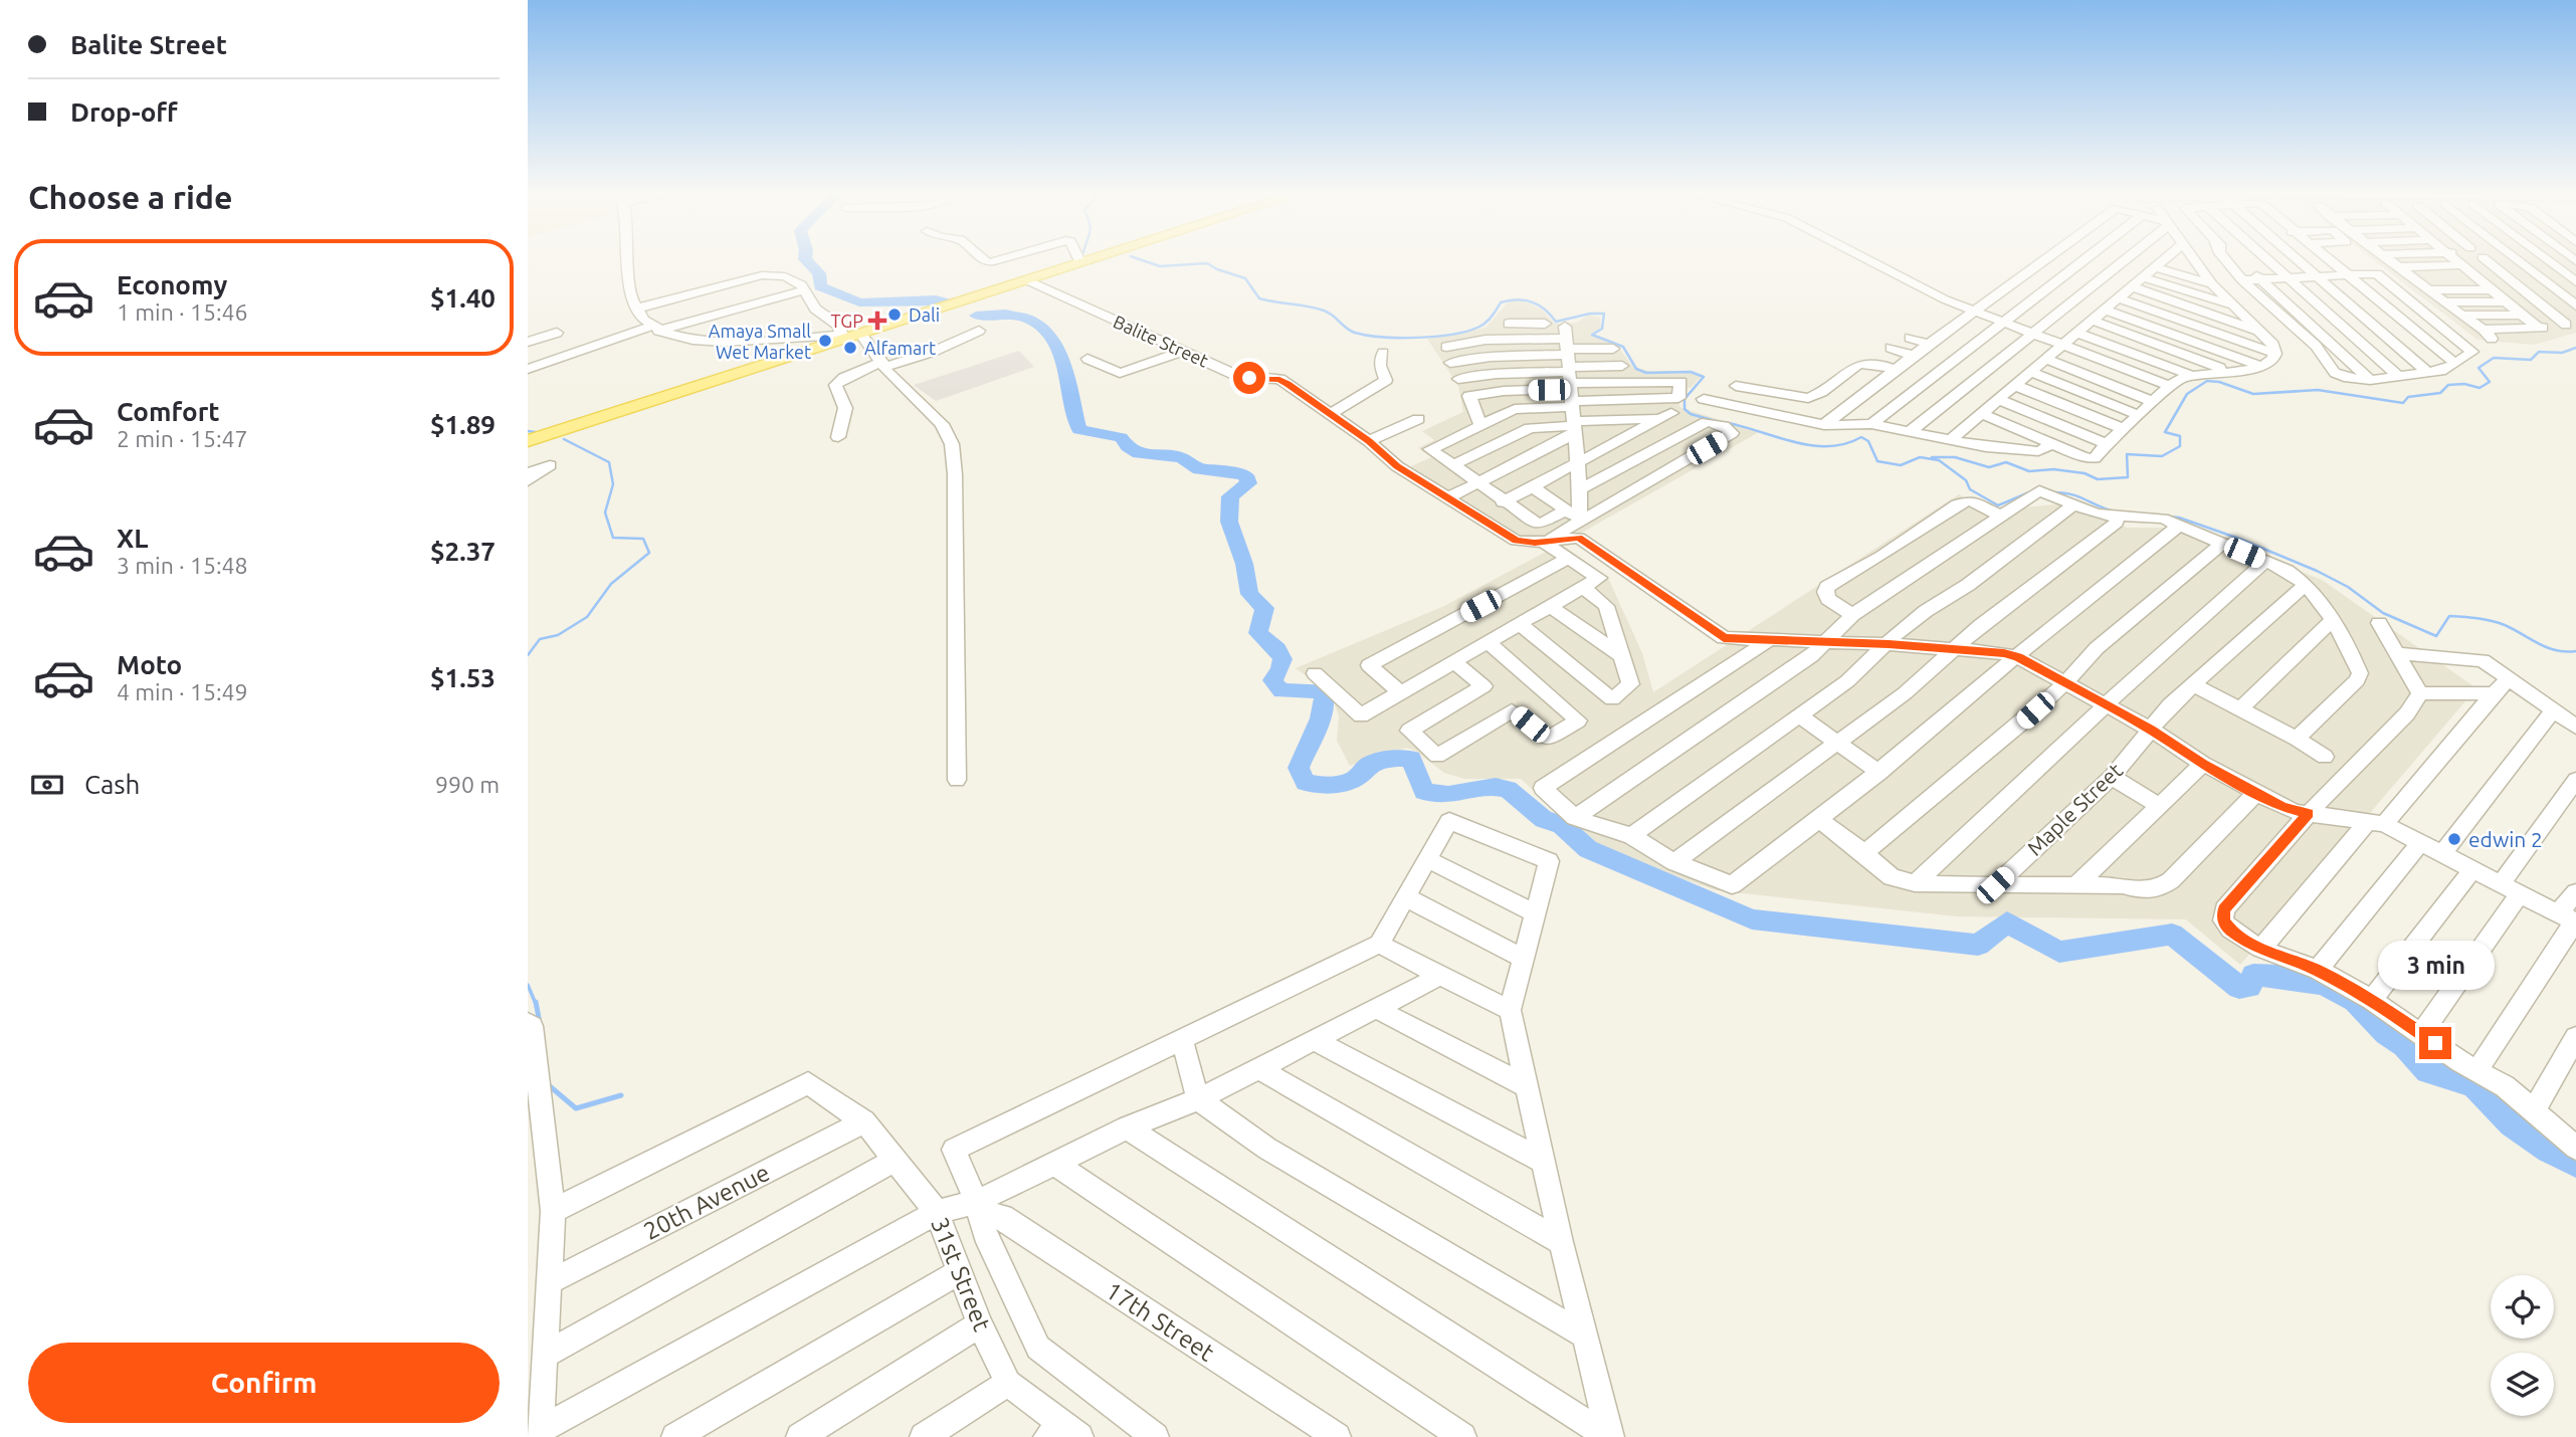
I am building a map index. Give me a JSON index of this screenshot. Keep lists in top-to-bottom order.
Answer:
{
  "streets": {
    "street": [
      "Balite Street",
      "Maple Street",
      "20th Avenue",
      "31st Street",
      "17th Street"
    ]
  },
  "crossings": [
    ["20th Avenue", "31st Street"]
  ],
  "places": {
    "other": [
      "Dali",
      "Amaya Small Wet Market",
      "Alfamart",
      "edwin 2"
    ],
    "health": ["TGP"]
  },
  "page": {
    "banner": ["Balite Street", "Drop-off"],
    "heading": "Choose a ride",
    "list": [
      {
        "name": "Economy",
        "note": "1 min · 15:46",
        "value": "$1.40"
      },
      {
        "name": "Comfort",
        "note": "2 min · 15:47",
        "value": "$1.89"
      },
      {
        "name": "XL",
        "note": "3 min · 15:48",
        "value": "$2.37"
      },
      {
        "name": "Moto",
        "note": "4 min · 15:49",
        "value": "$1.53"
      }
    ],
    "pay": ["Cash", "990 m"],
    "bubble": "3 min",
    "buttons": "Confirm"
  }
}
